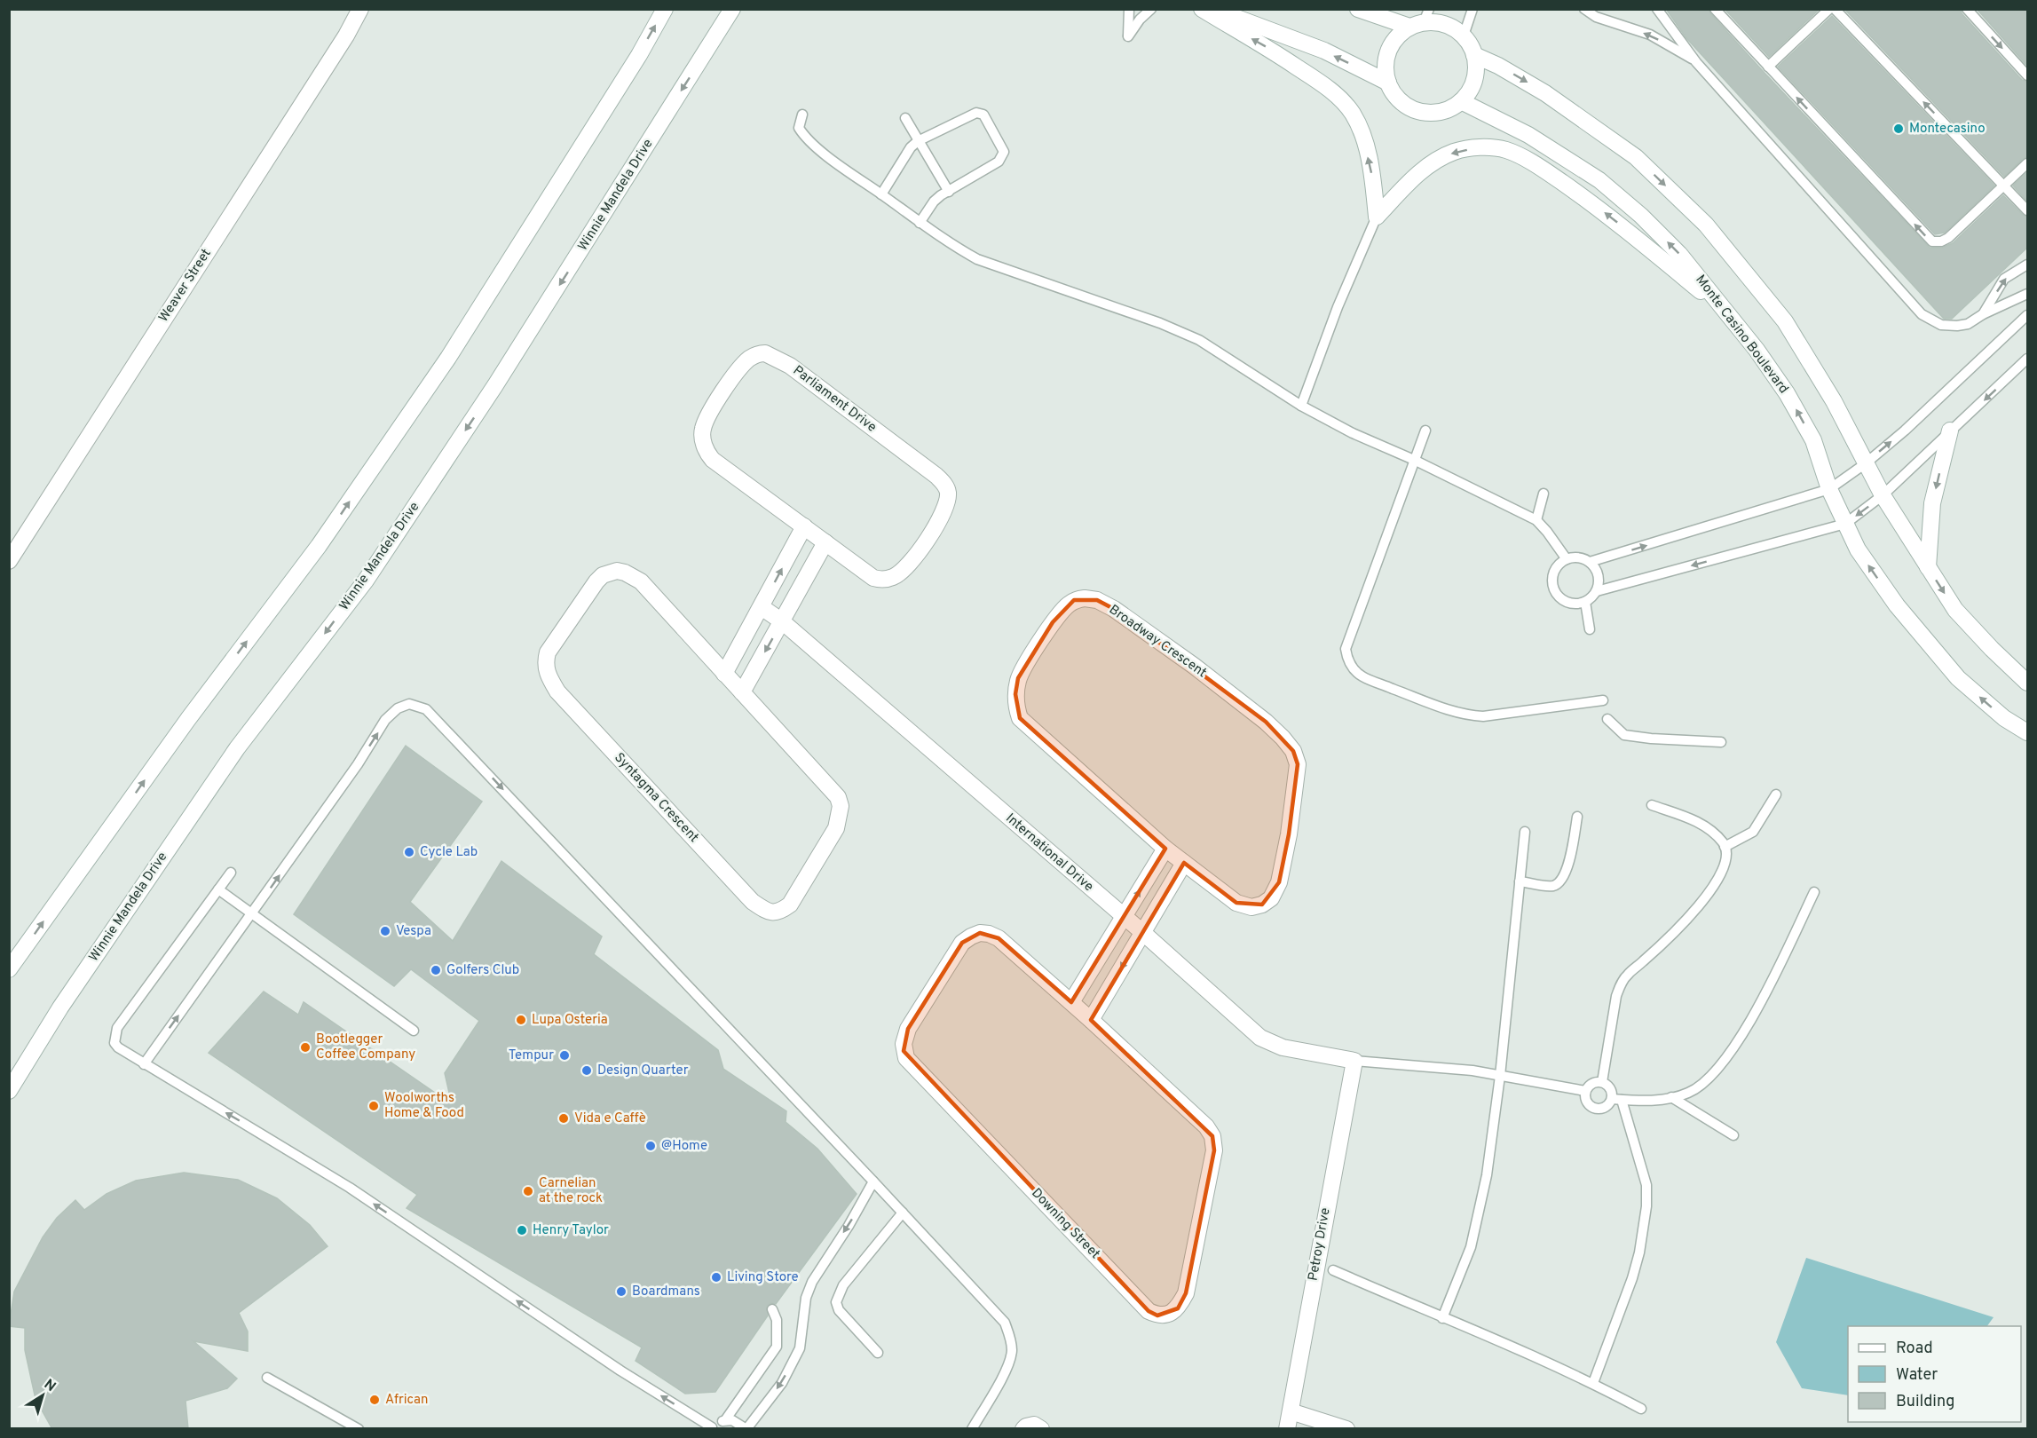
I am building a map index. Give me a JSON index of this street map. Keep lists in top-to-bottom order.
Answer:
{
  "streets": {
    "street": [
      "Winnie Mandela Drive",
      "Weaver Street",
      "Monte Casino Boulevard",
      "Parliament Drive",
      "Broadway Crescent",
      "Syntagma Crescent",
      "International Drive",
      "Downing Street",
      "Petroy Drive"
    ]
  },
  "crossings": [
    ["International Drive", "Petroy Drive"]
  ],
  "places": [
    "Montecasino",
    "Cycle Lab",
    "Vespa",
    "Golfers Club",
    "Lupa Osteria",
    "Bootlegger Coffee Company",
    "Tempur",
    "Design Quarter",
    "Woolworths Home & Food",
    "Vida e Caffè",
    "@Home",
    "Carnelian at the rock",
    "Henry Taylor",
    "Living Store",
    "Boardmans",
    "African"
  ],
  "legend": ["Road", "Water", "Building"],
  "north": "top right"
}
